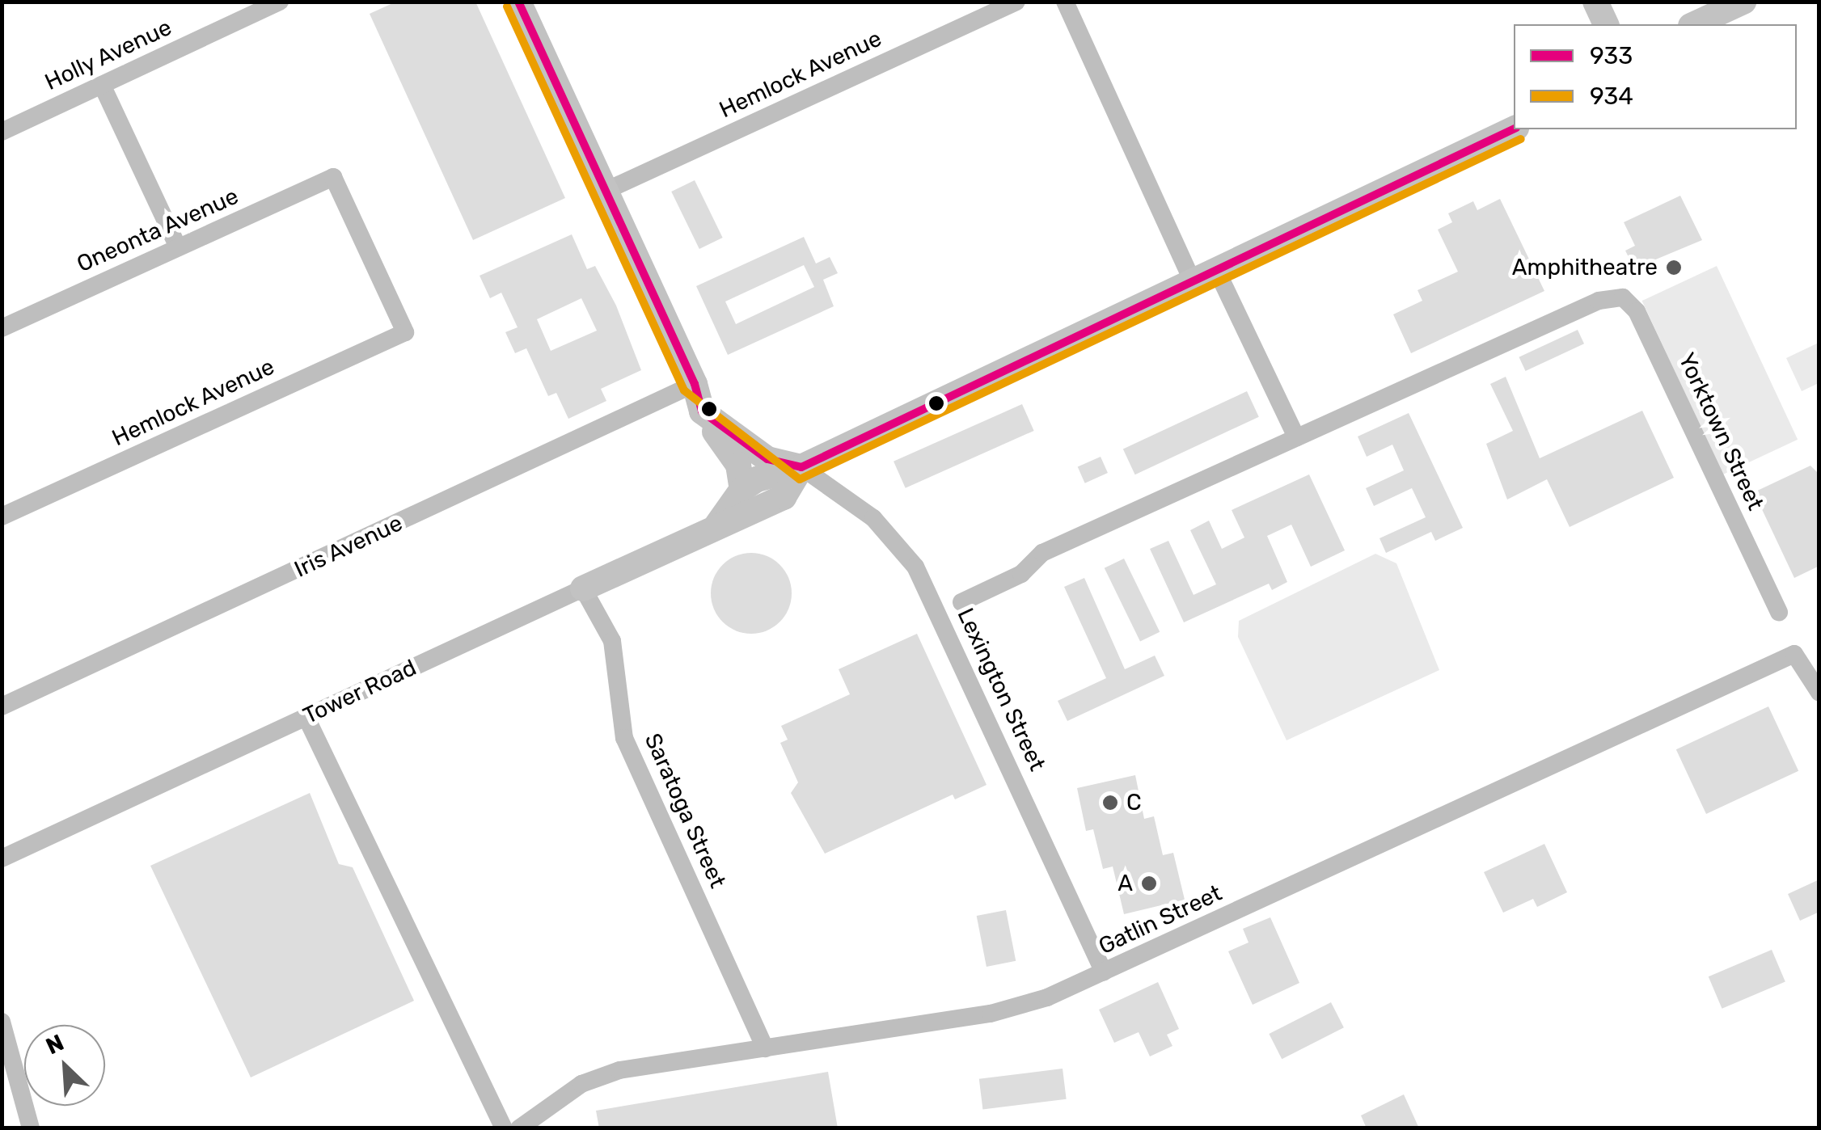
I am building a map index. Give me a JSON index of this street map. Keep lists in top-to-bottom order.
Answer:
{
  "streets": {
    "street": [
      "Holly Avenue",
      "Hemlock Avenue",
      "Oneonta Avenue",
      "Yorktown Street",
      "Iris Avenue",
      "Lexington Street",
      "Tower Road",
      "Saratoga Street",
      "Gatlin Street"
    ]
  },
  "crossings": [
    ["Hemlock Avenue", "Oneonta Avenue"],
    ["Lexington Street", "Tower Road"],
    ["Lexington Street", "Gatlin Street"],
    ["Tower Road", "Saratoga Street"],
    ["Saratoga Street", "Gatlin Street"]
  ],
  "places": ["Amphitheatre", "C", "A"],
  "lines": ["transit line 933", "transit line 934"],
  "legend": ["933", "934"],
  "north": "top left"
}
